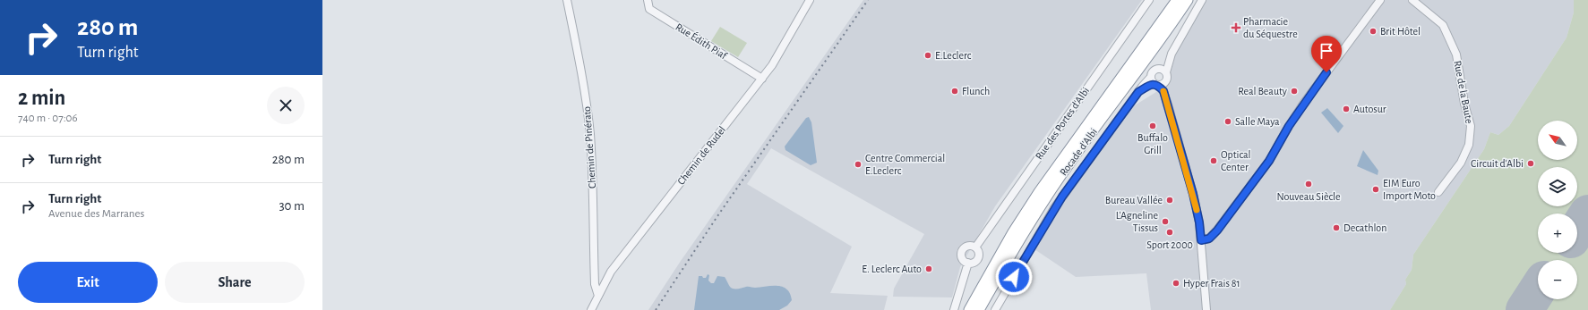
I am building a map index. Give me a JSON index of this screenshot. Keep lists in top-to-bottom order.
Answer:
{
  "streets": {
    "highway": ["Rocade d'Albi"],
    "street": [
      "Rue Édith Piaf",
      "Rue de la Baute",
      "Rue des Portes d'Albi",
      "Chemin de Pinérato",
      "Chemin de Rudel"
    ]
  },
  "crossings": [
    ["Rue Édith Piaf", "Chemin de Rudel"],
    ["Chemin de Pinérato", "Chemin de Rudel"]
  ],
  "places": {
    "health": ["Pharmacie du Séquestre"],
    "other": [
      "Brit Hôtel",
      "E.Leclerc",
      "Flunch",
      "Real Beauty",
      "Autosur",
      "Salle Maya",
      "Buffalo Grill",
      "Optical Center",
      "Circuit d'Albi",
      "Centre Commercial E.Leclerc",
      "Nouveau Siècle",
      "EIM Euro Import Moto",
      "Bureau Vallée",
      "L'Agneline Tissus",
      "Decathlon",
      "Sport 2000",
      "E. Leclerc Auto",
      "Hyper Frais 81"
    ]
  },
  "north": "top left",
  "page": {
    "turn": ["280 m", "Turn right"],
    "heading": ["2 min", "740 m · 07:06"],
    "map_buttons": ["+", "−"],
    "list": [
      {
        "name": "Turn right",
        "value": "280 m"
      },
      {
        "name": "Turn right",
        "note": "Avenue des Marranes",
        "value": "30 m"
      }
    ],
    "buttons": ["Exit", "Share"]
  }
}
